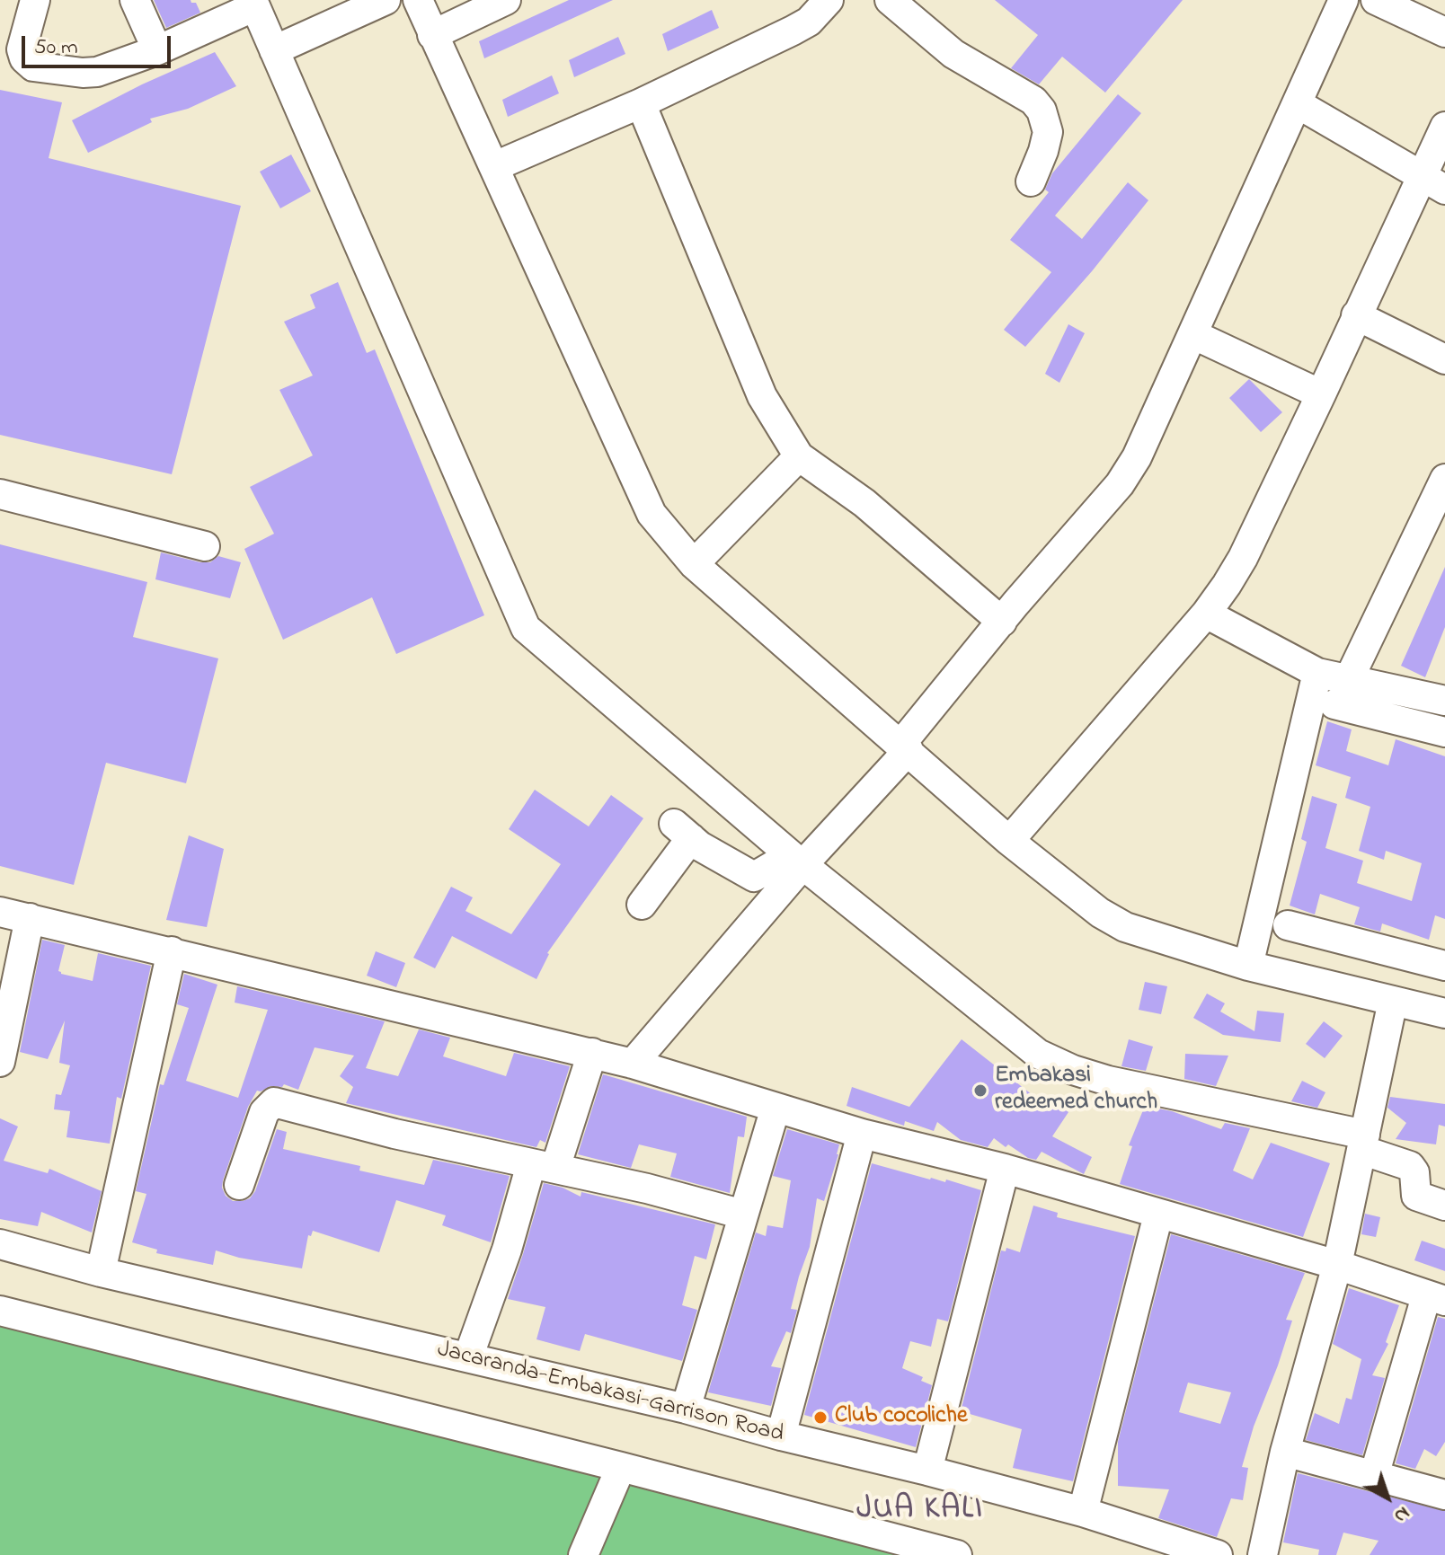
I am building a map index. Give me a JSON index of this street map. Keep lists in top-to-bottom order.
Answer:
{
  "streets": {
    "street": ["Jacaranda-Embakasi-Garrison Road"]
  },
  "districts": ["JUA KALI"],
  "places": ["Embakasi redeemed church", "Club cocoliche"],
  "scale_bar": "50 m",
  "north": "bottom right"
}
